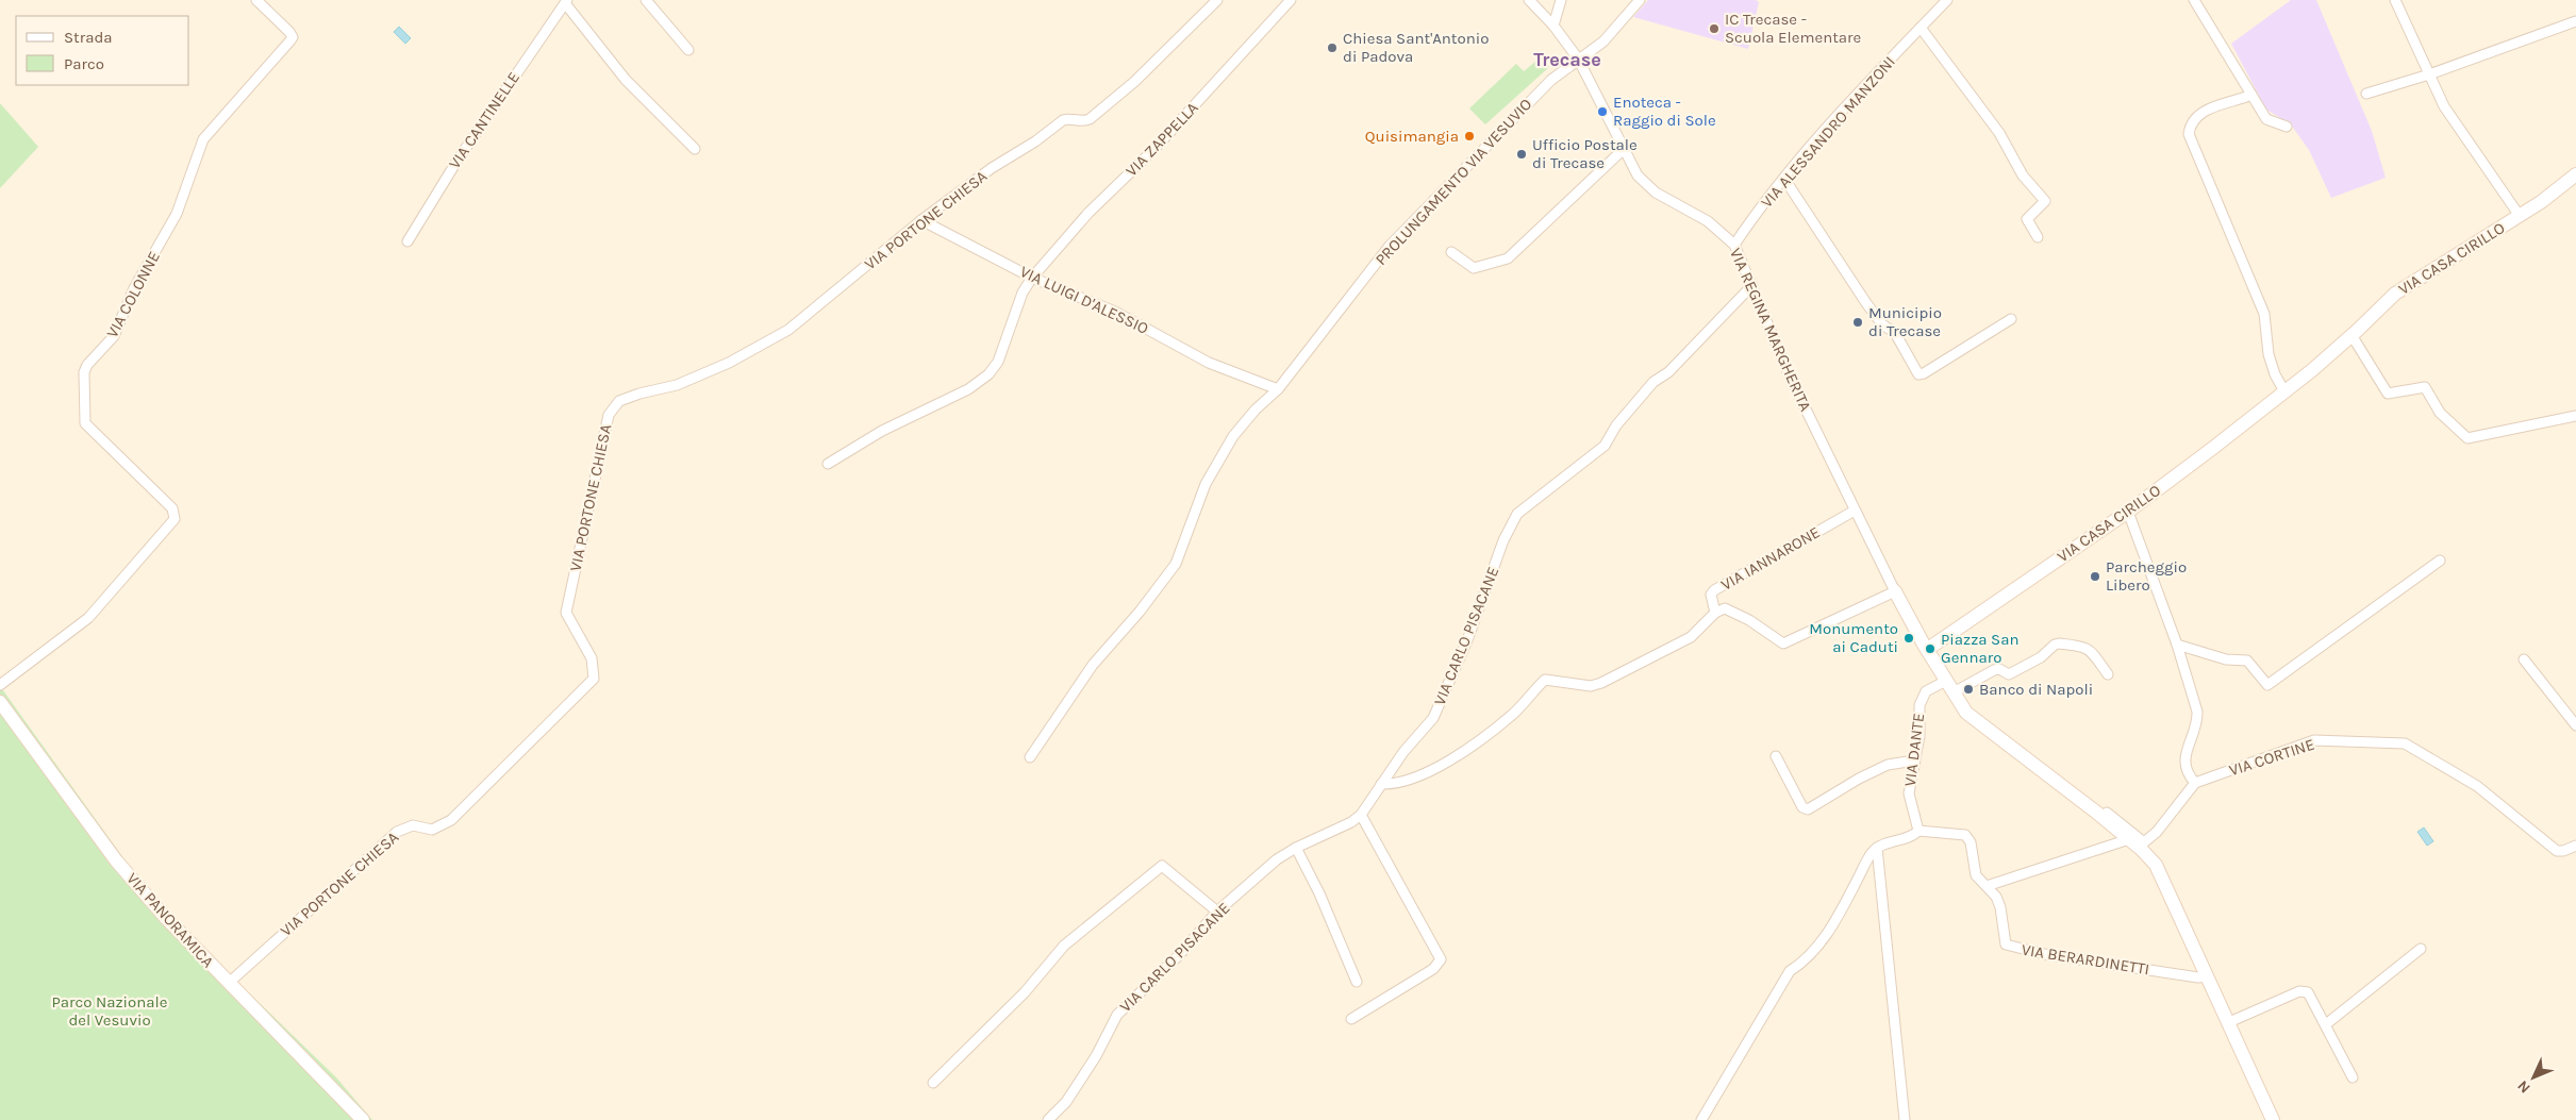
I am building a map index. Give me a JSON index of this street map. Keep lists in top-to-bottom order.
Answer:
{
  "streets": {
    "street": [
      "VIA CANTINELLE",
      "VIA ALESSANDRO MANZONI",
      "VIA ZAPPELLA",
      "PROLUNGAMENTO VIA VESUVIO",
      "VIA PORTONE CHIESA",
      "VIA CASA CIRILLO",
      "VIA COLONNE",
      "VIA LUIGI D'ALESSIO",
      "VIA REGINA MARGHERITA",
      "VIA IANNARONE",
      "VIA CARLO PISACANE",
      "VIA DANTE",
      "VIA CORTINE",
      "VIA PANORAMICA",
      "VIA BERARDINETTI"
    ]
  },
  "crossings": [
    ["VIA ALESSANDRO MANZONI", "VIA REGINA MARGHERITA"],
    ["VIA ZAPPELLA", "VIA LUIGI D'ALESSIO"],
    ["PROLUNGAMENTO VIA VESUVIO", "VIA LUIGI D'ALESSIO"],
    ["PROLUNGAMENTO VIA VESUVIO", "VIA REGINA MARGHERITA"],
    ["VIA PORTONE CHIESA", "VIA LUIGI D'ALESSIO"],
    ["VIA PORTONE CHIESA", "VIA PANORAMICA"],
    ["VIA CASA CIRILLO", "VIA REGINA MARGHERITA"],
    ["VIA REGINA MARGHERITA", "VIA IANNARONE"],
    ["VIA REGINA MARGHERITA", "VIA CARLO PISACANE"],
    ["VIA REGINA MARGHERITA", "VIA DANTE"],
    ["VIA REGINA MARGHERITA", "VIA BERARDINETTI"],
    ["VIA IANNARONE", "VIA CARLO PISACANE"],
    ["VIA DANTE", "VIA BERARDINETTI"]
  ],
  "districts": ["Trecase"],
  "parks": ["Parco Nazionale del Vesuvio"],
  "places": [
    "IC Trecase - Scuola Elementare",
    "Chiesa Sant'Antonio di Padova",
    "Enoteca - Raggio di Sole",
    "Quisimangia",
    "Ufficio Postale di Trecase",
    "Municipio di Trecase",
    "Parcheggio Libero",
    "Monumento ai Caduti",
    "Piazza San Gennaro",
    "Banco di Napoli"
  ],
  "legend": ["Strada", "Parco"],
  "north": "bottom left"
}
